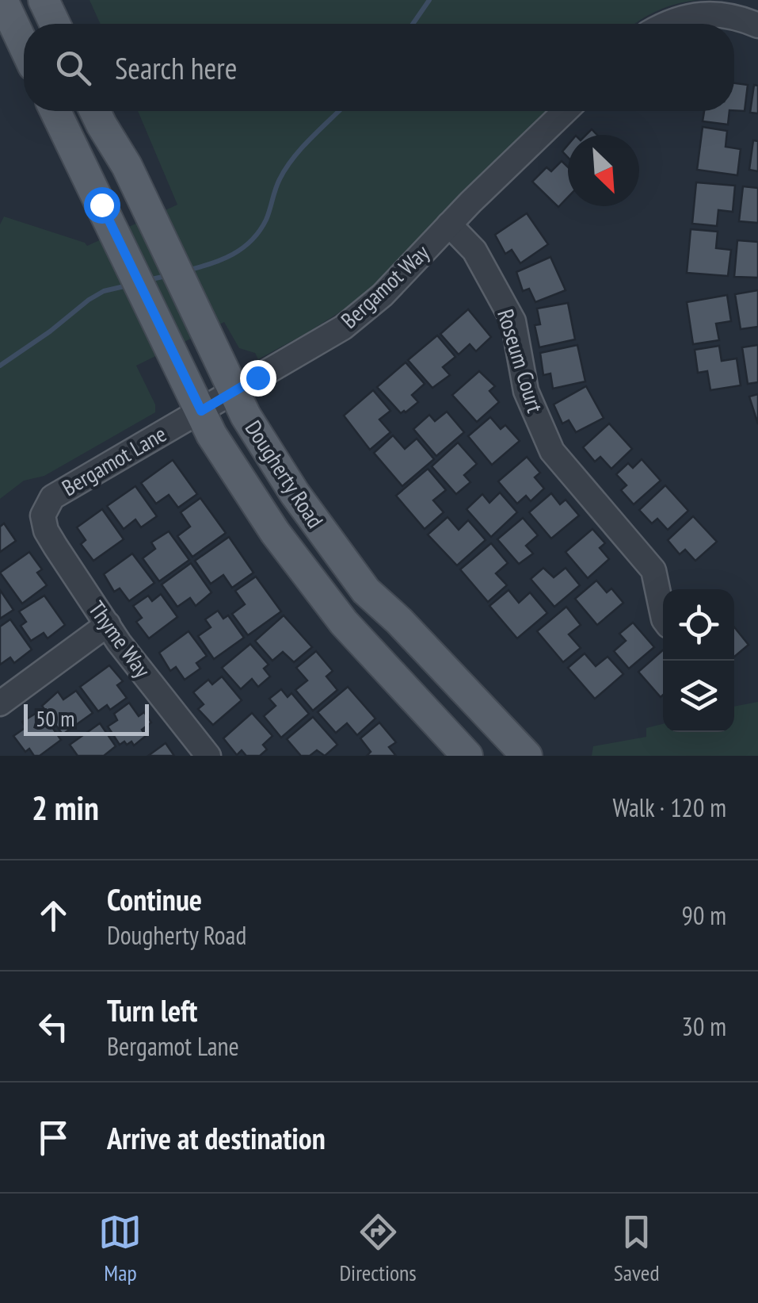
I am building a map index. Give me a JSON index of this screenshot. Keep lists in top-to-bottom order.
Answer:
{
  "streets": {
    "main road": ["Dougherty Road"],
    "street": [
      "Bergamot Way",
      "Roseum Court",
      "Bergamot Lane",
      "Thyme Way"
    ]
  },
  "crossings": [
    ["Bergamot Way", "Roseum Court"],
    ["Bergamot Way", "Bergamot Lane"],
    ["Bergamot Way", "Dougherty Road"],
    ["Bergamot Lane", "Dougherty Road"],
    ["Bergamot Lane", "Thyme Way"]
  ],
  "scale_bar": "50 m",
  "north": "bottom right",
  "page": {
    "search": "Search here",
    "scale": "50 m",
    "heading": ["2 min", "Walk · 120 m"],
    "list": [
      ["Continue", "Dougherty Road", "90 m"],
      ["Turn left", "Bergamot Lane", "30 m"],
      "Arrive at destination"
    ],
    "nav": ["Map", "Directions", "Saved"]
  }
}
